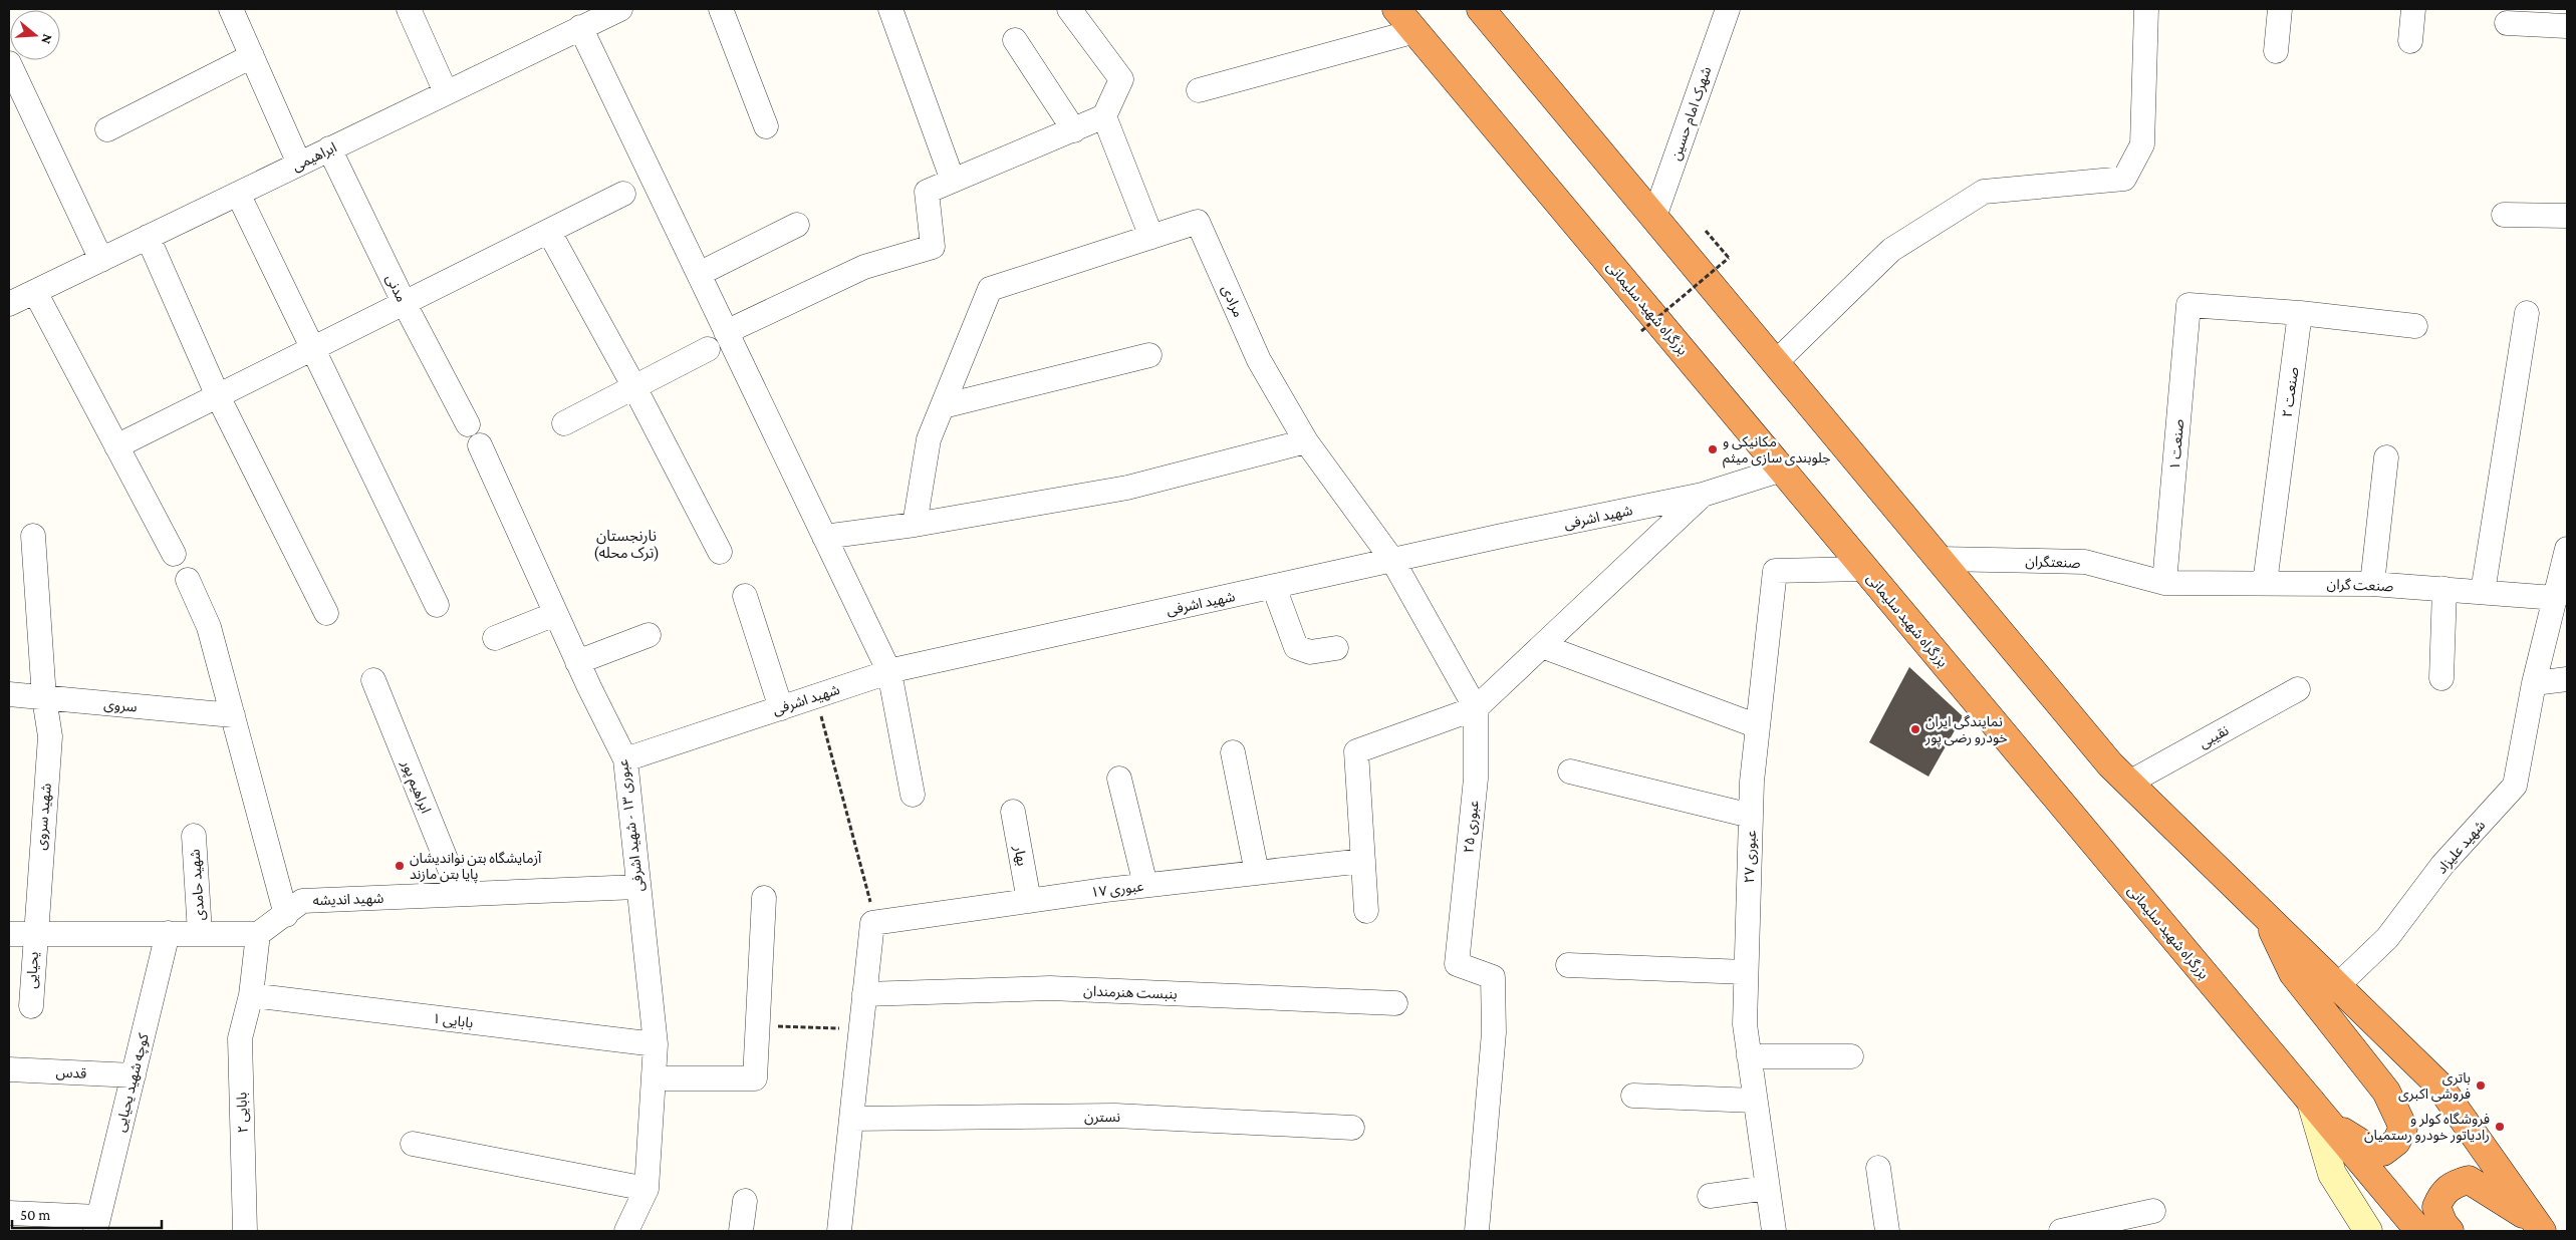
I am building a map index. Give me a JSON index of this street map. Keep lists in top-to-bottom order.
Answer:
{
  "streets": {
    "highway": ["بزرگراه شهید سلیمانی"],
    "street": [
      "شهرک امام حسین",
      "ابراهیمی",
      "مدنی",
      "مرادی",
      "صنعت ۲",
      "صنعت ۱",
      "شهید اشرفی",
      "صنعتگران",
      "صنعت گران",
      "سروی",
      "نقیبی",
      "ابراهیم پور",
      "شهید سروی",
      "عبوری ۱۳ - شهید اشرفی",
      "عبوری ۲۵",
      "شهید علیزاد",
      "بهار",
      "عبوری ۲۷",
      "شهید حامدی",
      "عبوری ۱۷",
      "شهید اندیشه",
      "یحیایی",
      "بنبست هنرمندان",
      "بابایی ۱",
      "قدس",
      "کوچه شهید یحیایی",
      "بابایی ۲",
      "نسترن"
    ]
  },
  "crossings": [
    ["ابراهیمی", "مدنی"],
    ["مرادی", "شهید اشرفی"],
    ["مرادی", "عبوری ۲۵"],
    ["بزرگراه شهید سلیمانی", "شهید اشرفی"],
    ["بزرگراه شهید سلیمانی", "عبوری ۲۷"],
    ["صنعت ۲", "صنعت ۱"],
    ["صنعت ۲", "صنعت گران"],
    ["صنعت ۱", "صنعتگران"],
    ["صنعت ۱", "صنعت گران"],
    ["شهید اشرفی", "عبوری ۱۳ - شهید اشرفی"],
    ["صنعتگران", "صنعت گران"],
    ["صنعت گران", "شهید علیزاد"],
    ["سروی", "شهید سروی"],
    ["ابراهیم پور", "شهید اندیشه"],
    ["شهید سروی", "یحیایی"],
    ["عبوری ۱۳ - شهید اشرفی", "شهید اندیشه"],
    ["عبوری ۱۳ - شهید اشرفی", "بابایی ۱"],
    ["بهار", "عبوری ۱۷"],
    ["شهید اندیشه", "بابایی ۲"],
    ["بابایی ۱", "بابایی ۲"],
    ["قدس", "کوچه شهید یحیایی"]
  ],
  "districts": ["نارنجستان (ترک محله)"],
  "places": [
    "مکانیکی و جلوبندی سازی میثم",
    "نمایندگی ایران خودرو رضی پور",
    "آزمایشگاه بتن نواندیشان پایا بتن مازند",
    "باتری فروشی اکبری",
    "فروشگاه کولر و رادیاتور خودرو رستمیان"
  ],
  "scale_bar": "50 m",
  "north": "right"
}
